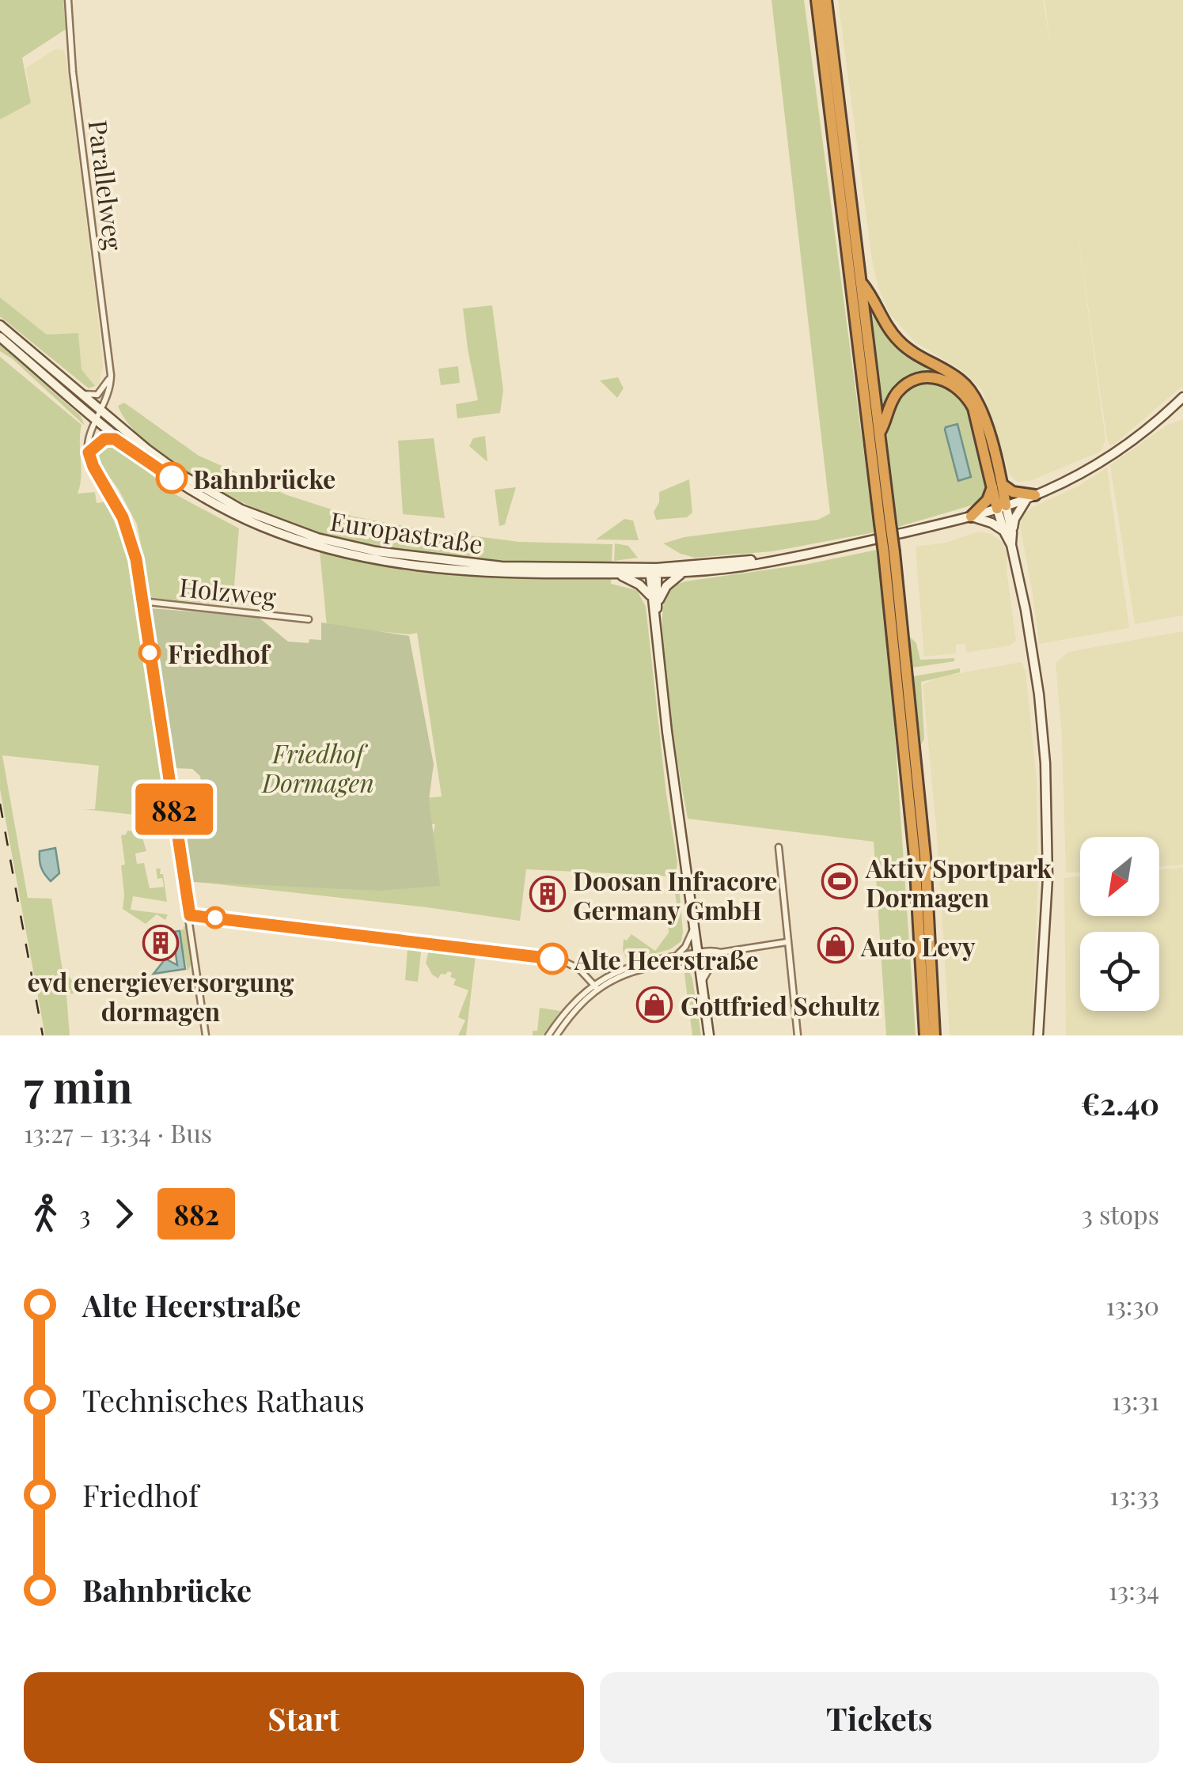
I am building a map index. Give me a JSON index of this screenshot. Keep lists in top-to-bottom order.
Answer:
{
  "streets": {
    "main road": ["Europastraße"],
    "street": ["Parallelweg", "Holzweg"]
  },
  "crossings": [
    ["Parallelweg", "Europastraße"]
  ],
  "parks": ["Friedhof Dormagen"],
  "places": {
    "other": ["Bahnbrücke", "Friedhof", "Alte Heerstraße"],
    "sports": ["Aktiv Sportpark Dormagen"],
    "building": ["Doosan Infracore Germany GmbH", "evd energieversorgung dormagen"],
    "shop": ["Auto Levy", "Gottfried Schultz"]
  },
  "lines": ["bus line 882"],
  "north": "bottom left",
  "page": {
    "on_map": "882",
    "heading": ["7 min", "13:27 – 13:34 · Bus", "€2.40"],
    "legs": ["3", "882", "3 stops"],
    "list": [
      {
        "name": "Alte Heerstraße",
        "value": "13:30"
      },
      {
        "name": "Technisches Rathaus",
        "value": "13:31"
      },
      {
        "name": "Friedhof",
        "value": "13:33"
      },
      {
        "name": "Bahnbrücke",
        "value": "13:34"
      }
    ],
    "buttons": ["Start", "Tickets"]
  }
}
